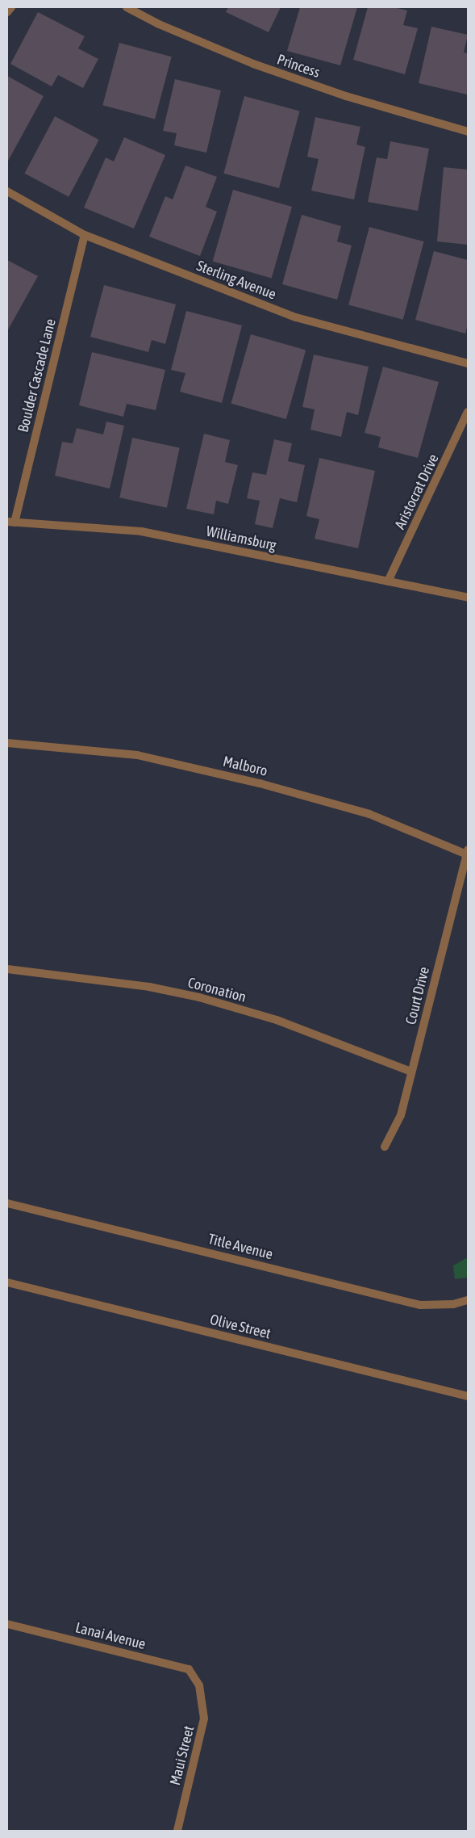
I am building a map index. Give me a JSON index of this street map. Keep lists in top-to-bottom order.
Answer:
{
  "streets": {
    "street": [
      "Princess",
      "Sterling Avenue",
      "Boulder Cascade Lane",
      "Aristocrat Drive",
      "Williamsburg",
      "Malboro",
      "Coronation",
      "Court Drive",
      "Title Avenue",
      "Olive Street",
      "Lanai Avenue",
      "Maui Street"
    ]
  },
  "crossings": [
    ["Sterling Avenue", "Boulder Cascade Lane"],
    ["Boulder Cascade Lane", "Williamsburg"],
    ["Aristocrat Drive", "Williamsburg"],
    ["Malboro", "Court Drive"],
    ["Coronation", "Court Drive"],
    ["Lanai Avenue", "Maui Street"]
  ]
}
